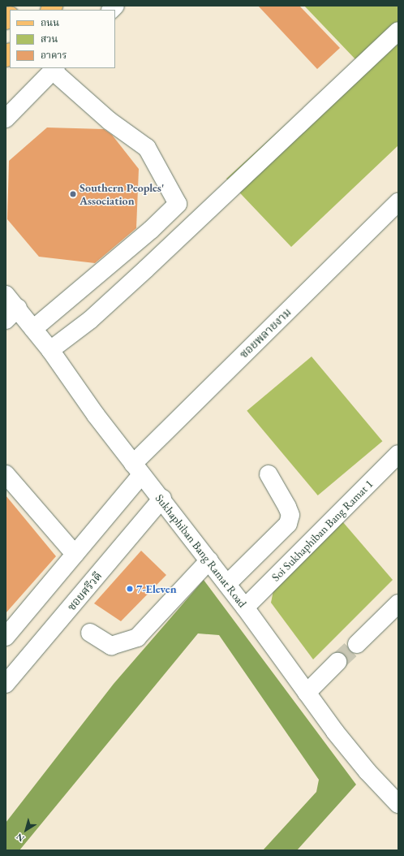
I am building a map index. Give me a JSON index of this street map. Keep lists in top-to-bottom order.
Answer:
{
  "streets": {
    "street": [
      "ซอยพลายงาม",
      "Soi Sukhaphiban Bang Ramat 1",
      "Sukhaphiban Bang Ramat Road",
      "ซอยศรีวดี"
    ]
  },
  "crossings": [
    ["ซอยพลายงาม", "Sukhaphiban Bang Ramat Road"],
    ["Soi Sukhaphiban Bang Ramat 1", "Sukhaphiban Bang Ramat Road"],
    ["Sukhaphiban Bang Ramat Road", "ซอยศรีวดี"]
  ],
  "places": ["Southern Peoples' Association", "7-Eleven"],
  "legend": ["ถนน", "สวน", "อาคาร"],
  "north": "bottom left"
}
